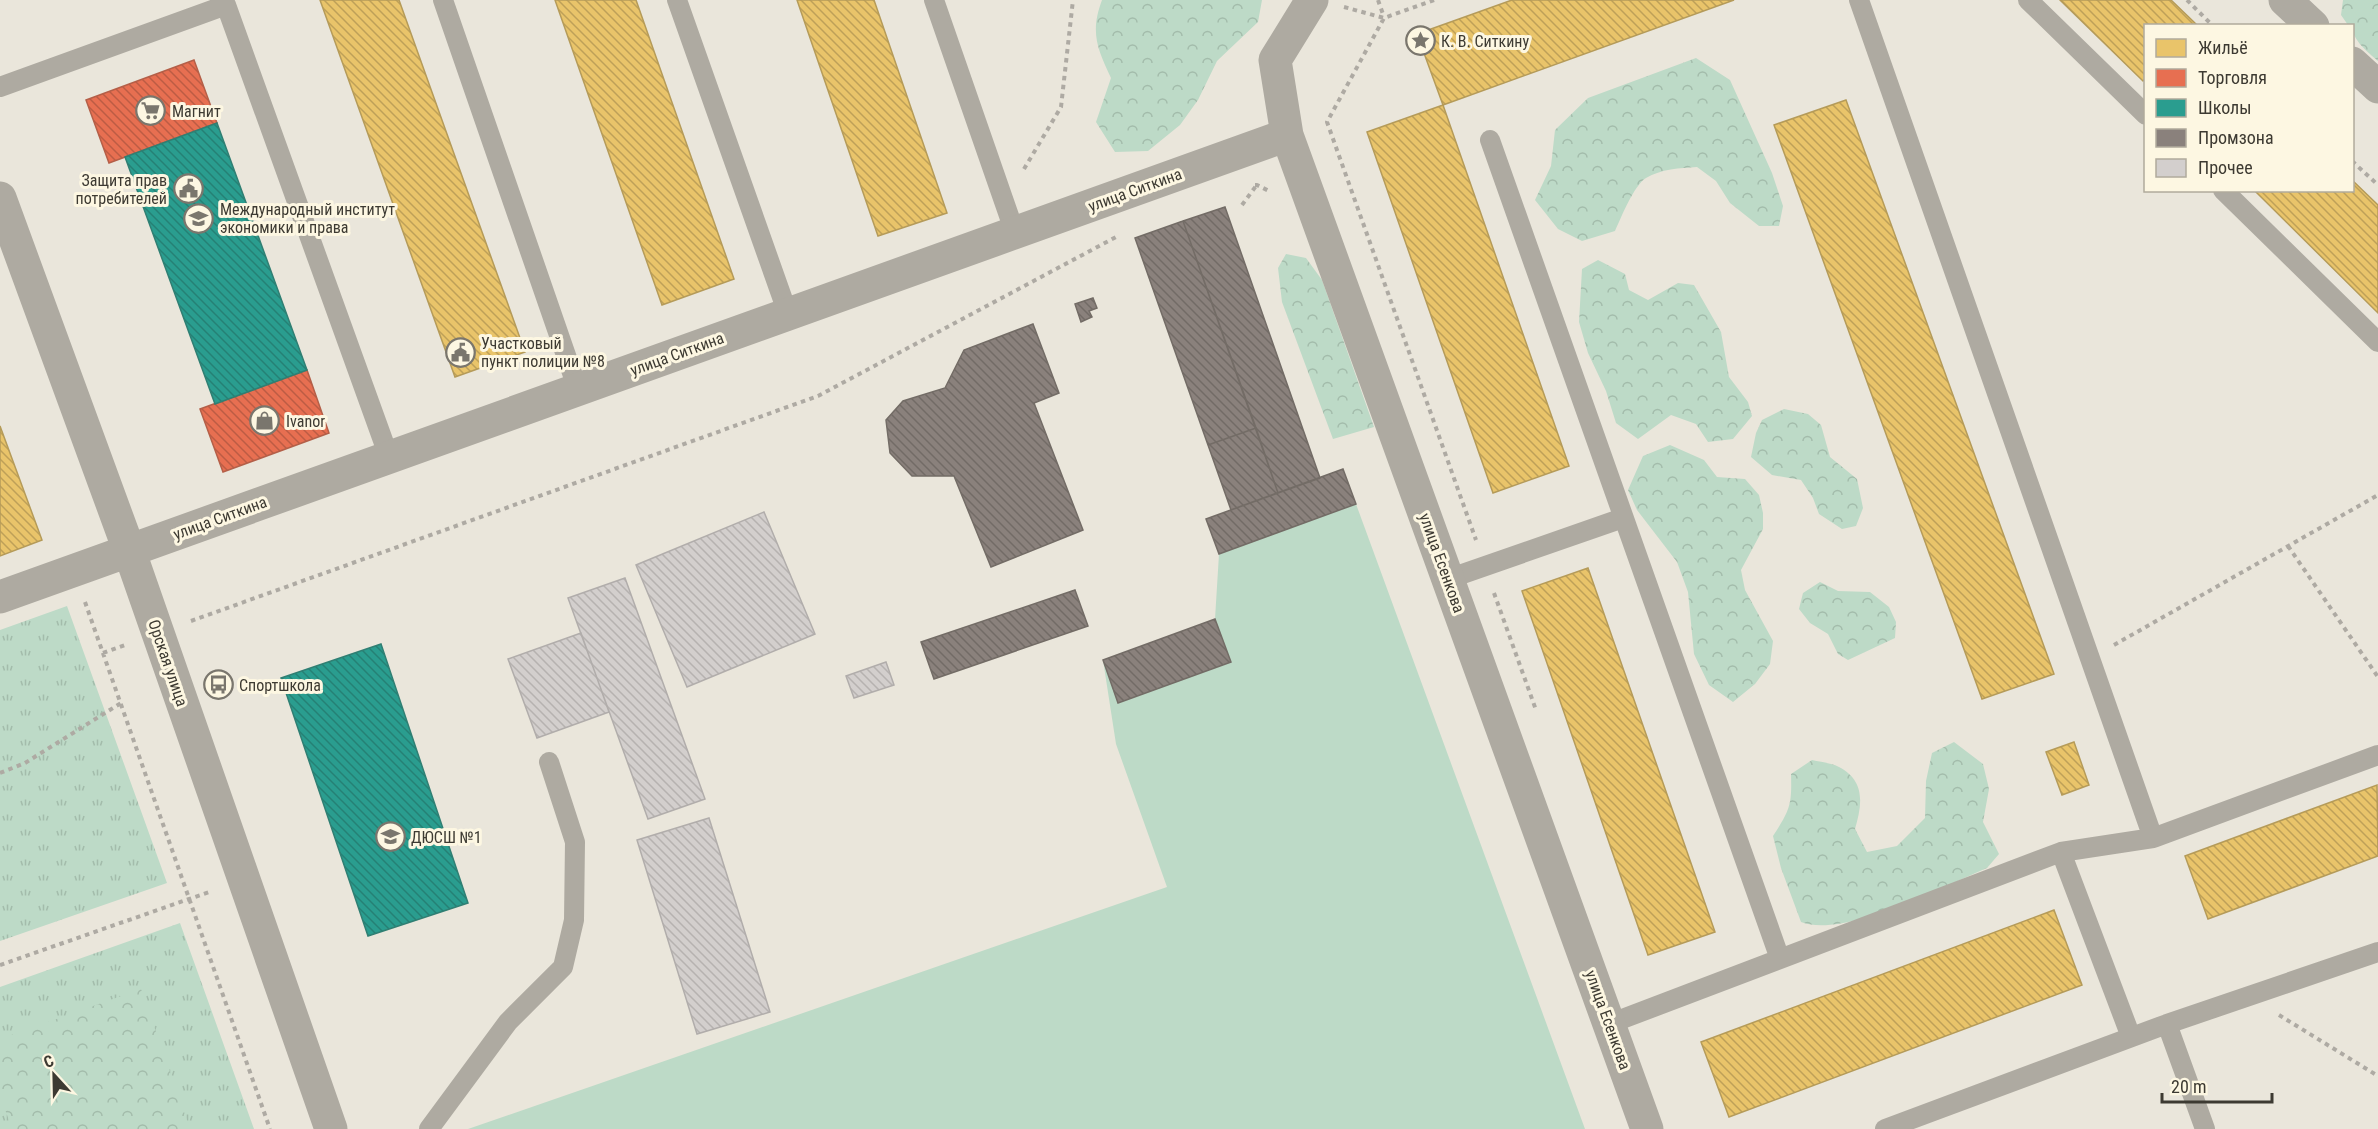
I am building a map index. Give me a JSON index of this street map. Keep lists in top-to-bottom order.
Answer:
{
  "streets": {
    "street": ["улица Ситкина", "улица Есенкова", "Орская улица"]
  },
  "crossings": [
    ["улица Ситкина", "улица Есенкова"],
    ["улица Ситкина", "Орская улица"]
  ],
  "places": {
    "place": ["К. В. Ситкину"],
    "supermarket": ["Магнит"],
    "public building": ["Защита прав потребителей", "Участковый пункт полиции №8"],
    "school or university": ["Международный институт экономики и права", "ДЮСШ №1"],
    "shop": ["Ivanor"],
    "bus stop": ["Спортшкола"]
  },
  "legend": [
    "Жильё",
    "Торговля",
    "Школы",
    "Промзона",
    "Прочее"
  ],
  "scale_bar": "20 m",
  "north": "top"
}
